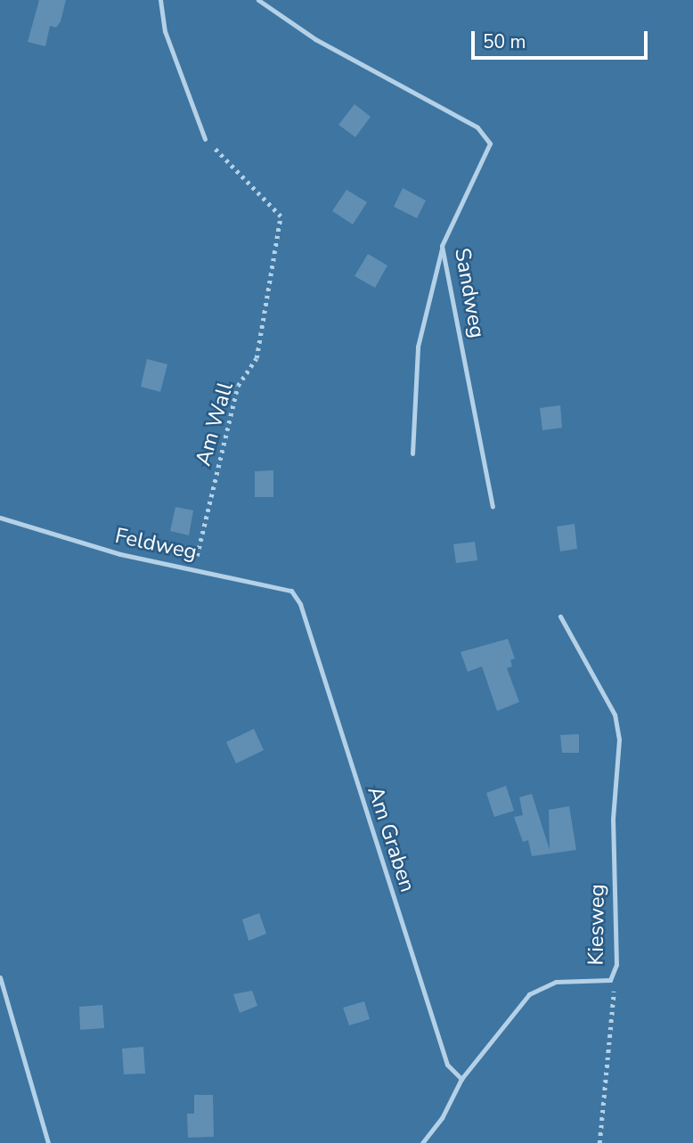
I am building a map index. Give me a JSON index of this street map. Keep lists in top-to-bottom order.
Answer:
{
  "streets": {
    "lane": [
      "Sandweg",
      "Feldweg",
      "Am Graben",
      "Kiesweg"
    ],
    "path": ["Am Wall"]
  },
  "crossings": [
    ["Am Wall", "Feldweg"],
    ["Feldweg", "Am Graben"],
    ["Am Graben", "Kiesweg"]
  ],
  "scale_bar": "50 m"
}
